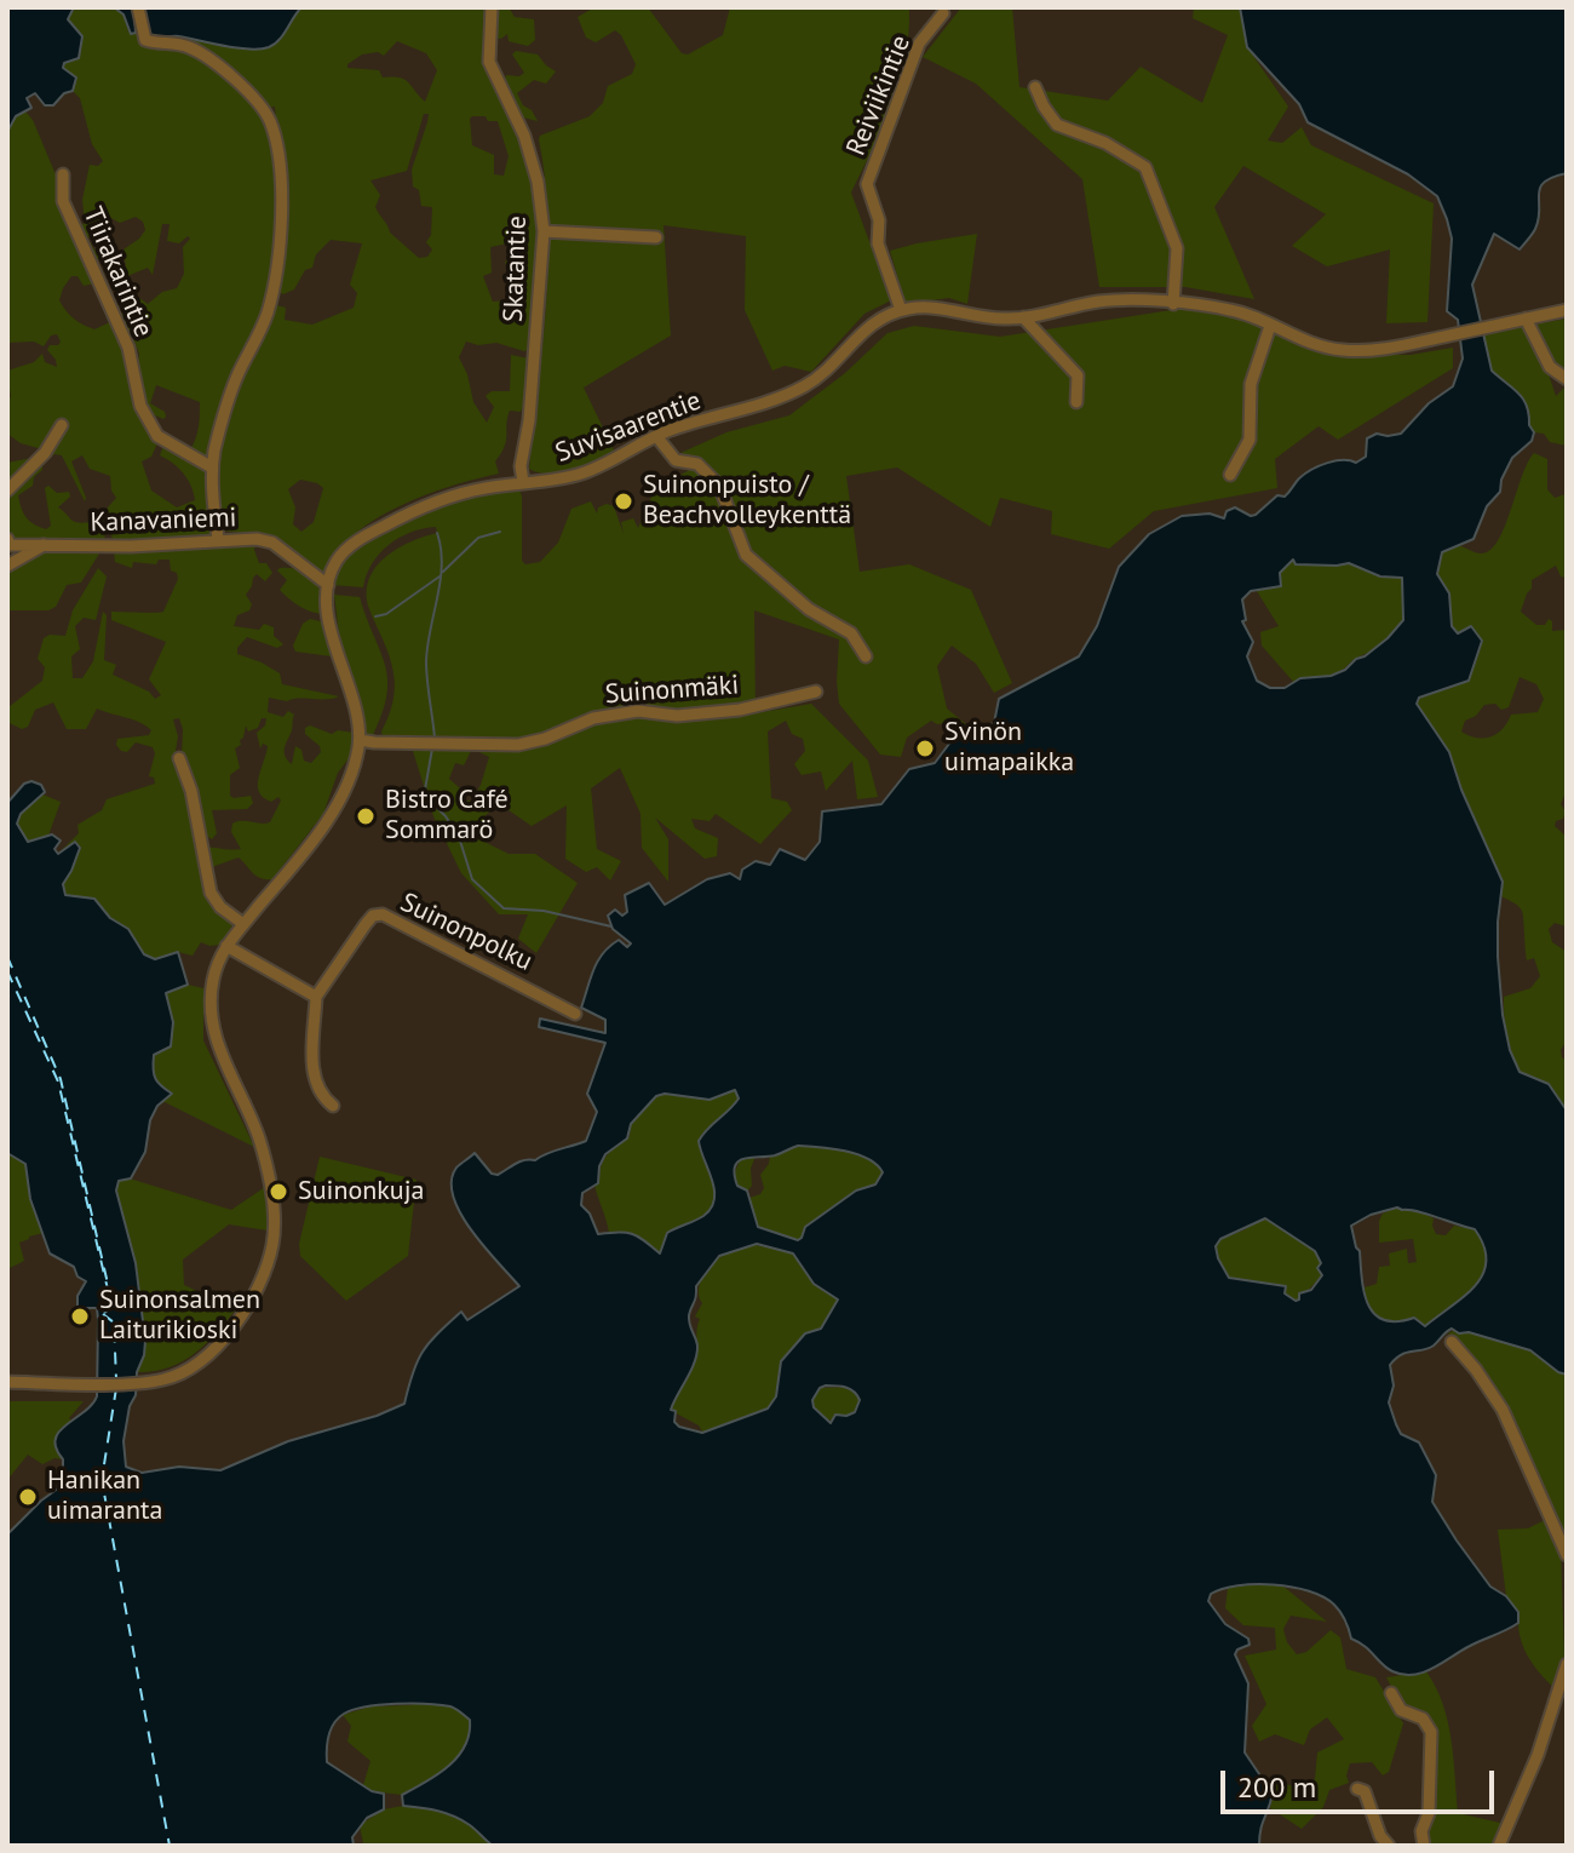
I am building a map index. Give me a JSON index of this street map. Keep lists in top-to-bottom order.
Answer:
{
  "streets": {
    "street": [
      "Reiviikintie",
      "Skatantie",
      "Tiirakarintie",
      "Suvisaarentie",
      "Kanavaniemi",
      "Suinonmäki",
      "Suinonpolku"
    ]
  },
  "crossings": [
    ["Reiviikintie", "Suvisaarentie"],
    ["Skatantie", "Suvisaarentie"],
    ["Suvisaarentie", "Kanavaniemi"]
  ],
  "places": [
    "Suinonpuisto / Beachvolleykenttä",
    "Svinön uimapaikka",
    "Bistro Café Sommarö",
    "Suinonkuja",
    "Suinonsalmen Laiturikioski",
    "Hanikan uimaranta"
  ],
  "scale_bar": "200 m"
}
